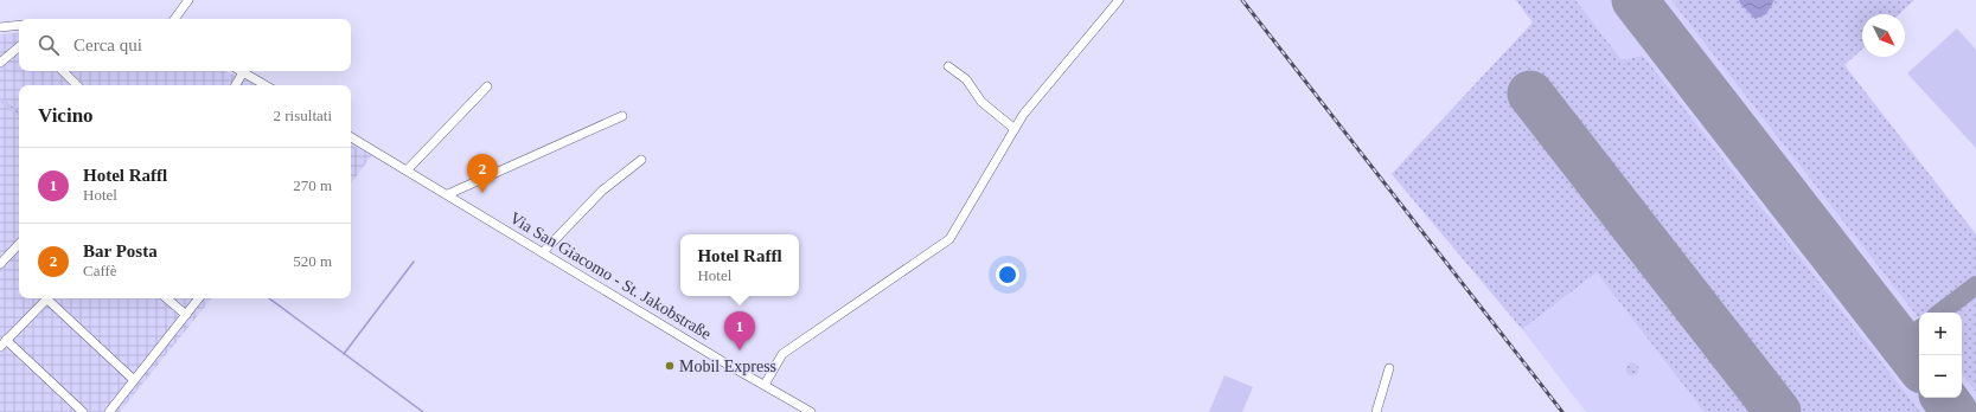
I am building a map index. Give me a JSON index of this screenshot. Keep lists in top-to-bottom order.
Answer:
{
  "streets": {
    "street": ["Via San Giacomo - St. Jakobstraße"]
  },
  "places": ["Mobil Express"],
  "north": "bottom right",
  "page": {
    "search": "Cerca qui",
    "heading": ["Vicino", "2 risultati"],
    "list": [
      {
        "mark": "1",
        "name": "Hotel Raffl",
        "note": "Hotel",
        "value": "270 m"
      },
      {
        "mark": "2",
        "name": "Bar Posta",
        "note": "Caffè",
        "value": "520 m"
      }
    ],
    "pins": ["2", "1"],
    "popup": ["Hotel Raffl", "Hotel"],
    "map_buttons": ["+", "−"]
  }
}
